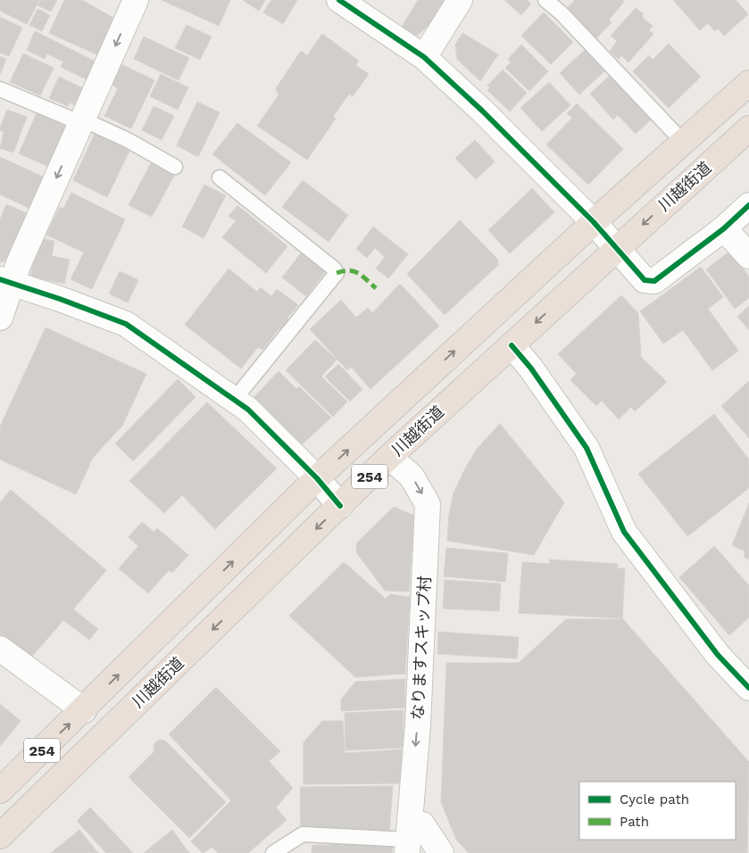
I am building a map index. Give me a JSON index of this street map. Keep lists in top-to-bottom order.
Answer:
{
  "streets": {
    "highway": ["川越街道", "254"],
    "street": ["なりますスキップ村"]
  },
  "crossings": [
    ["川越街道", "なりますスキップ村"]
  ],
  "one_way": ["なりますスキップ村"],
  "legend": ["Cycle path", "Path"]
}
